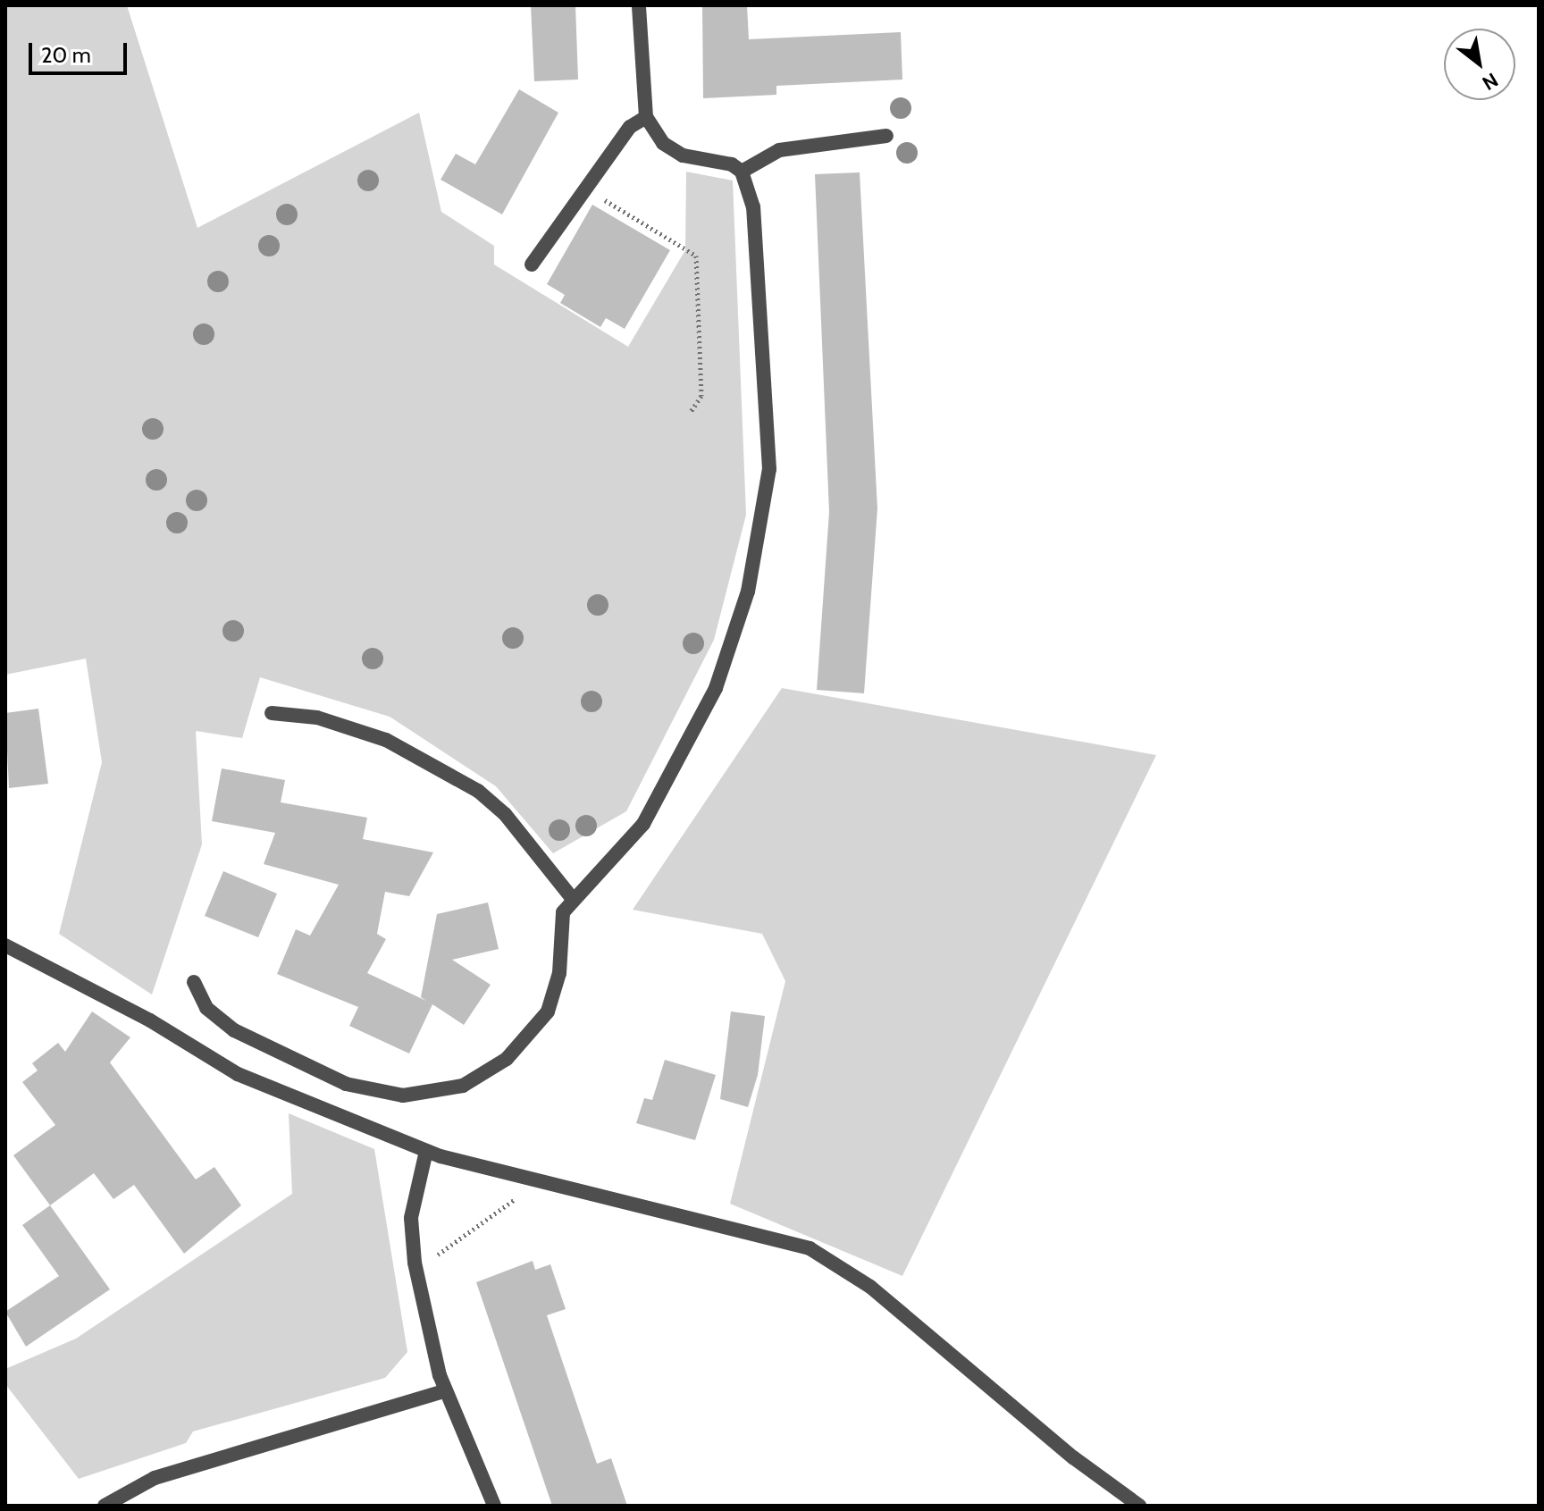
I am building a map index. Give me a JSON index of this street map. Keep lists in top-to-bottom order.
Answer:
{
  "scale_bar": "20 m",
  "north": "bottom right"
}
